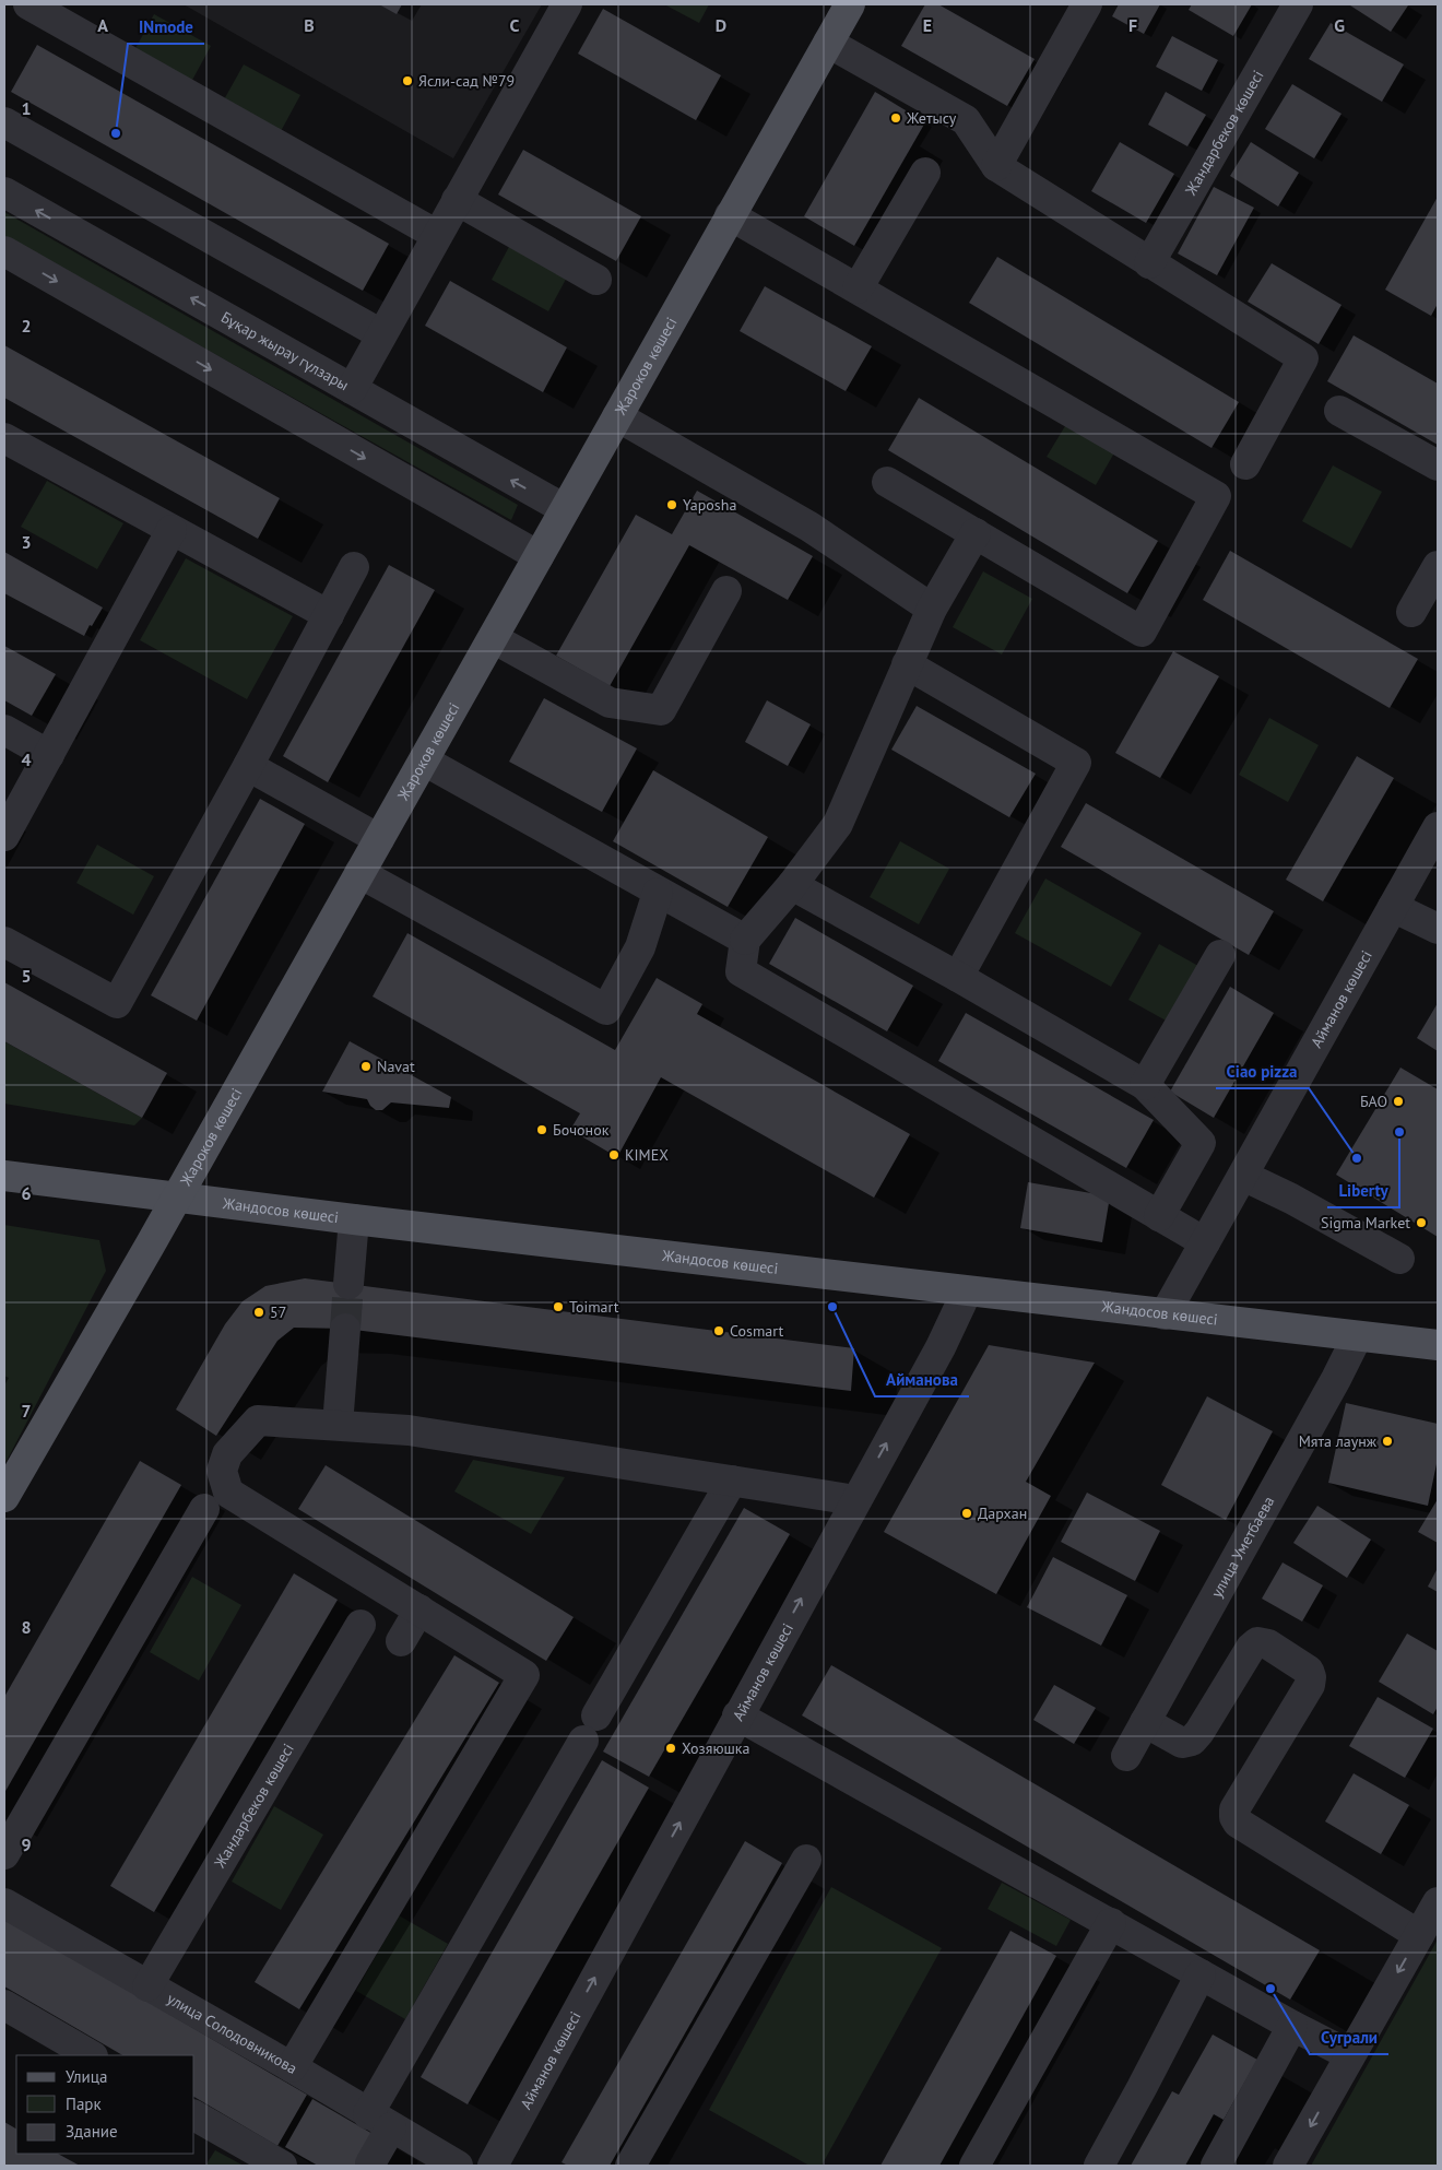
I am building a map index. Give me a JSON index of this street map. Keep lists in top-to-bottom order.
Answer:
{
  "streets": {
    "main road": ["Жароков көшесі", "Жандосов көшесі"],
    "street": [
      "Жандарбеков көшесі",
      "Бұқар жырау гүлзары",
      "Айманов көшесі",
      "улица Уметбаева",
      "улица Солодовникова"
    ]
  },
  "crossings": [
    ["Жандарбеков көшесі", "улица Солодовникова"],
    ["Бұқар жырау гүлзары", "Жароков көшесі"],
    ["Жароков көшесі", "Жандосов көшесі"],
    ["Айманов көшесі", "Жандосов көшесі"],
    ["Жандосов көшесі", "улица Уметбаева"]
  ],
  "places": [
    "Ясли-сад №79",
    "Жетысу",
    "INmode",
    "Yaposha",
    "Navat",
    "БАО",
    "Бочонок",
    "Liberty",
    "KIMEX",
    "Ciao pizza",
    "Sigma Market",
    "Toimart",
    "Айманова",
    "57",
    "Cosmart",
    "Мята лаунж",
    "Дархан",
    "Хозяюшка",
    "Суграли"
  ],
  "legend": ["Улица", "Парк", "Здание"],
  "grid": {
    "columns": [
      "A",
      "B",
      "C",
      "D",
      "E",
      "F",
      "G"
    ],
    "rows": [
      "1",
      "2",
      "3",
      "4",
      "5",
      "6",
      "7",
      "8",
      "9"
    ]
  }
}
